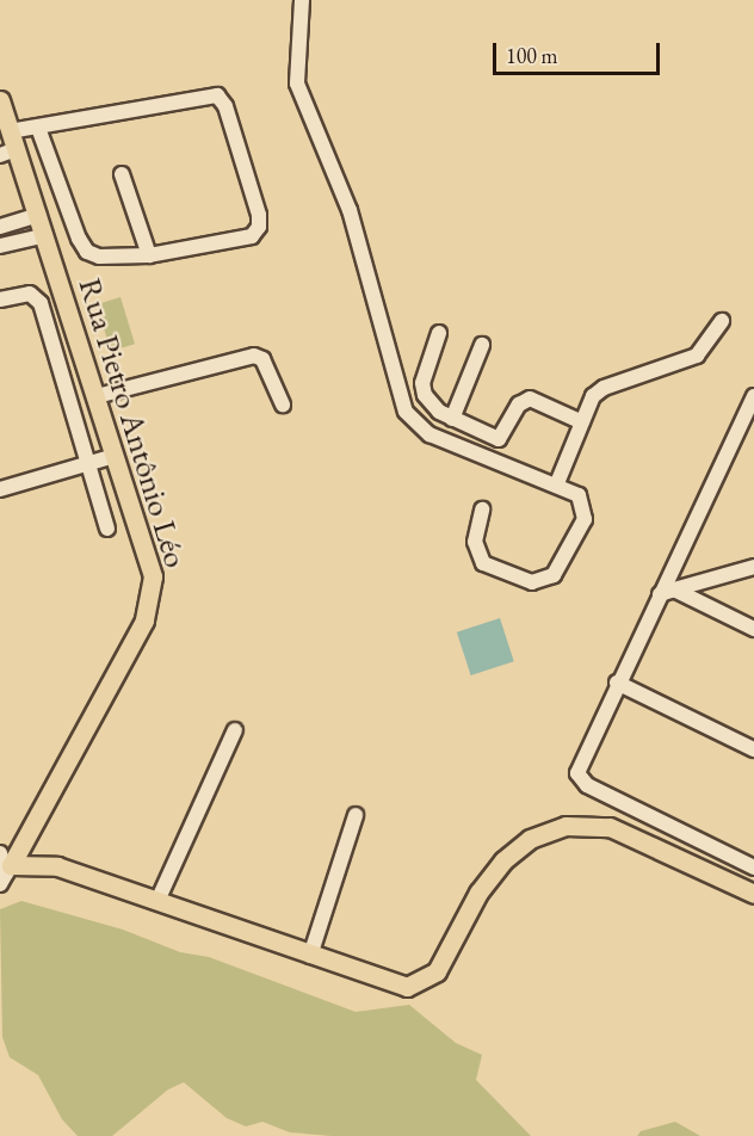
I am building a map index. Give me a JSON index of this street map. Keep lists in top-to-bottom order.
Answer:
{
  "streets": {
    "main road": ["Rua Pietro Antônio Léo"]
  },
  "scale_bar": "100 m"
}
